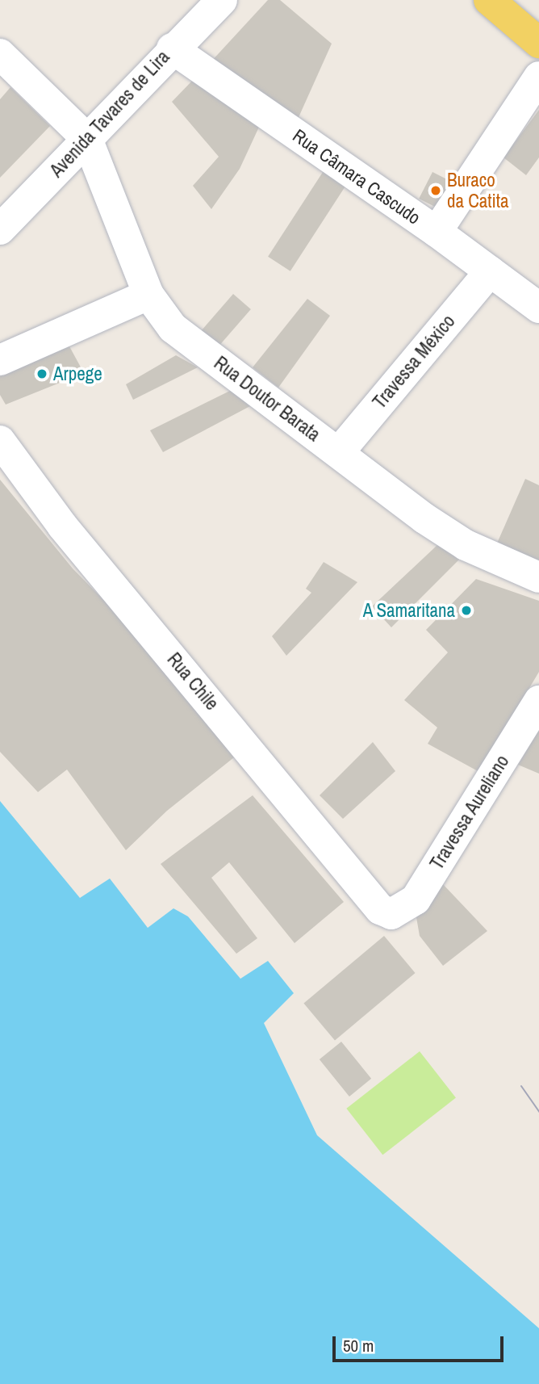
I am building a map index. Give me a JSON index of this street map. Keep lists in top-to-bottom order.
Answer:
{
  "streets": {
    "street": [
      "Avenida Tavares de Lira",
      "Rua Câmara Cascudo",
      "Travessa México",
      "Rua Doutor Barata",
      "Rua Chile",
      "Travessa Aureliano"
    ]
  },
  "crossings": [
    ["Avenida Tavares de Lira", "Rua Câmara Cascudo"],
    ["Avenida Tavares de Lira", "Rua Doutor Barata"],
    ["Rua Câmara Cascudo", "Travessa México"],
    ["Travessa México", "Rua Doutor Barata"],
    ["Rua Chile", "Travessa Aureliano"]
  ],
  "places": ["Buraco da Catita", "Arpege", "A Samaritana"],
  "scale_bar": "50 m"
}
